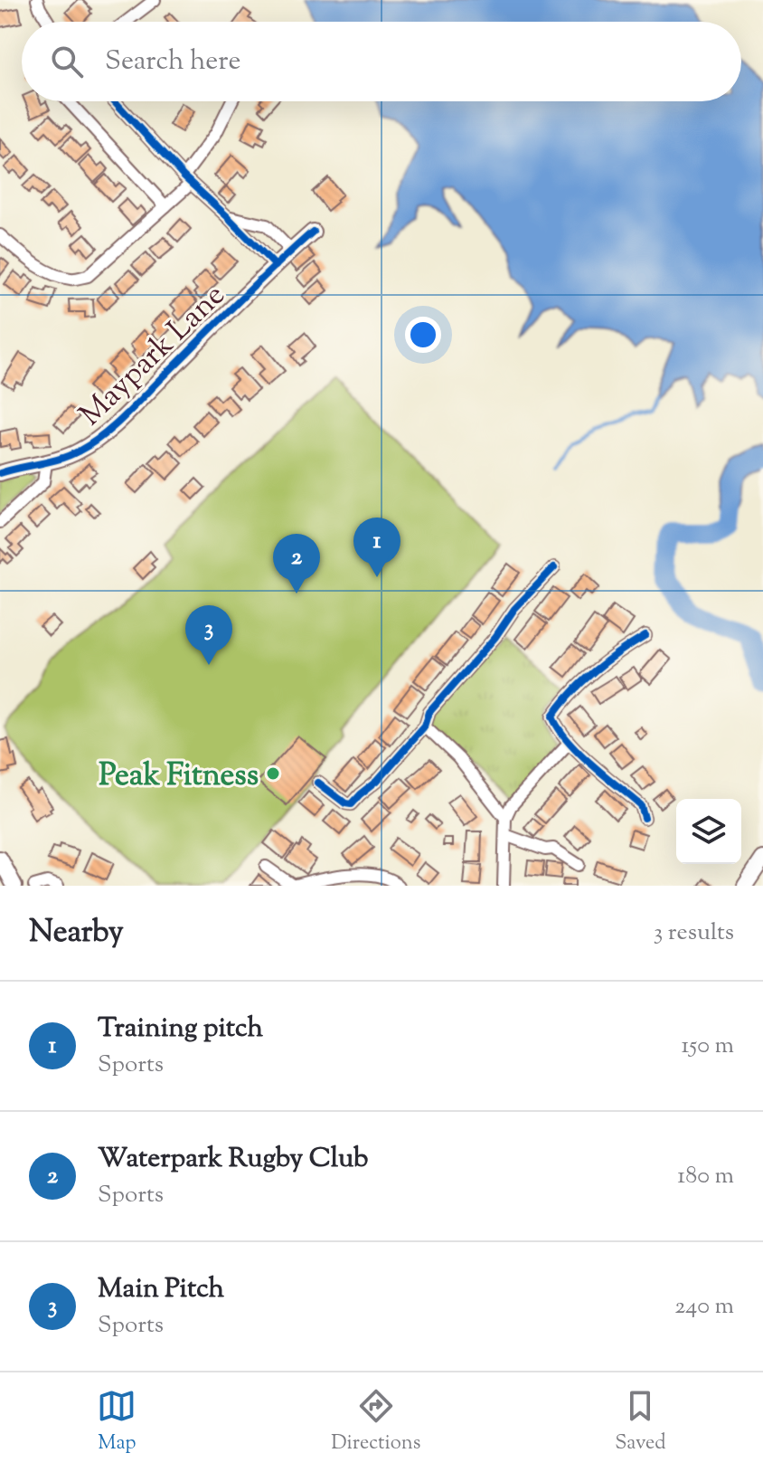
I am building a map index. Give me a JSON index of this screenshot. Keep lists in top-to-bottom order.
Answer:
{
  "streets": {
    "street": ["Maypark Lane"]
  },
  "places": ["Peak Fitness"],
  "page": {
    "search": "Search here",
    "pins": ["1", "2", "3"],
    "heading": ["Nearby", "3 results"],
    "list": [
      {
        "mark": "1",
        "name": "Training pitch",
        "note": "Sports",
        "value": "150 m"
      },
      {
        "mark": "2",
        "name": "Waterpark Rugby Club",
        "note": "Sports",
        "value": "180 m"
      },
      {
        "mark": "3",
        "name": "Main Pitch",
        "note": "Sports",
        "value": "240 m"
      }
    ],
    "nav": ["Map", "Directions", "Saved"]
  }
}
